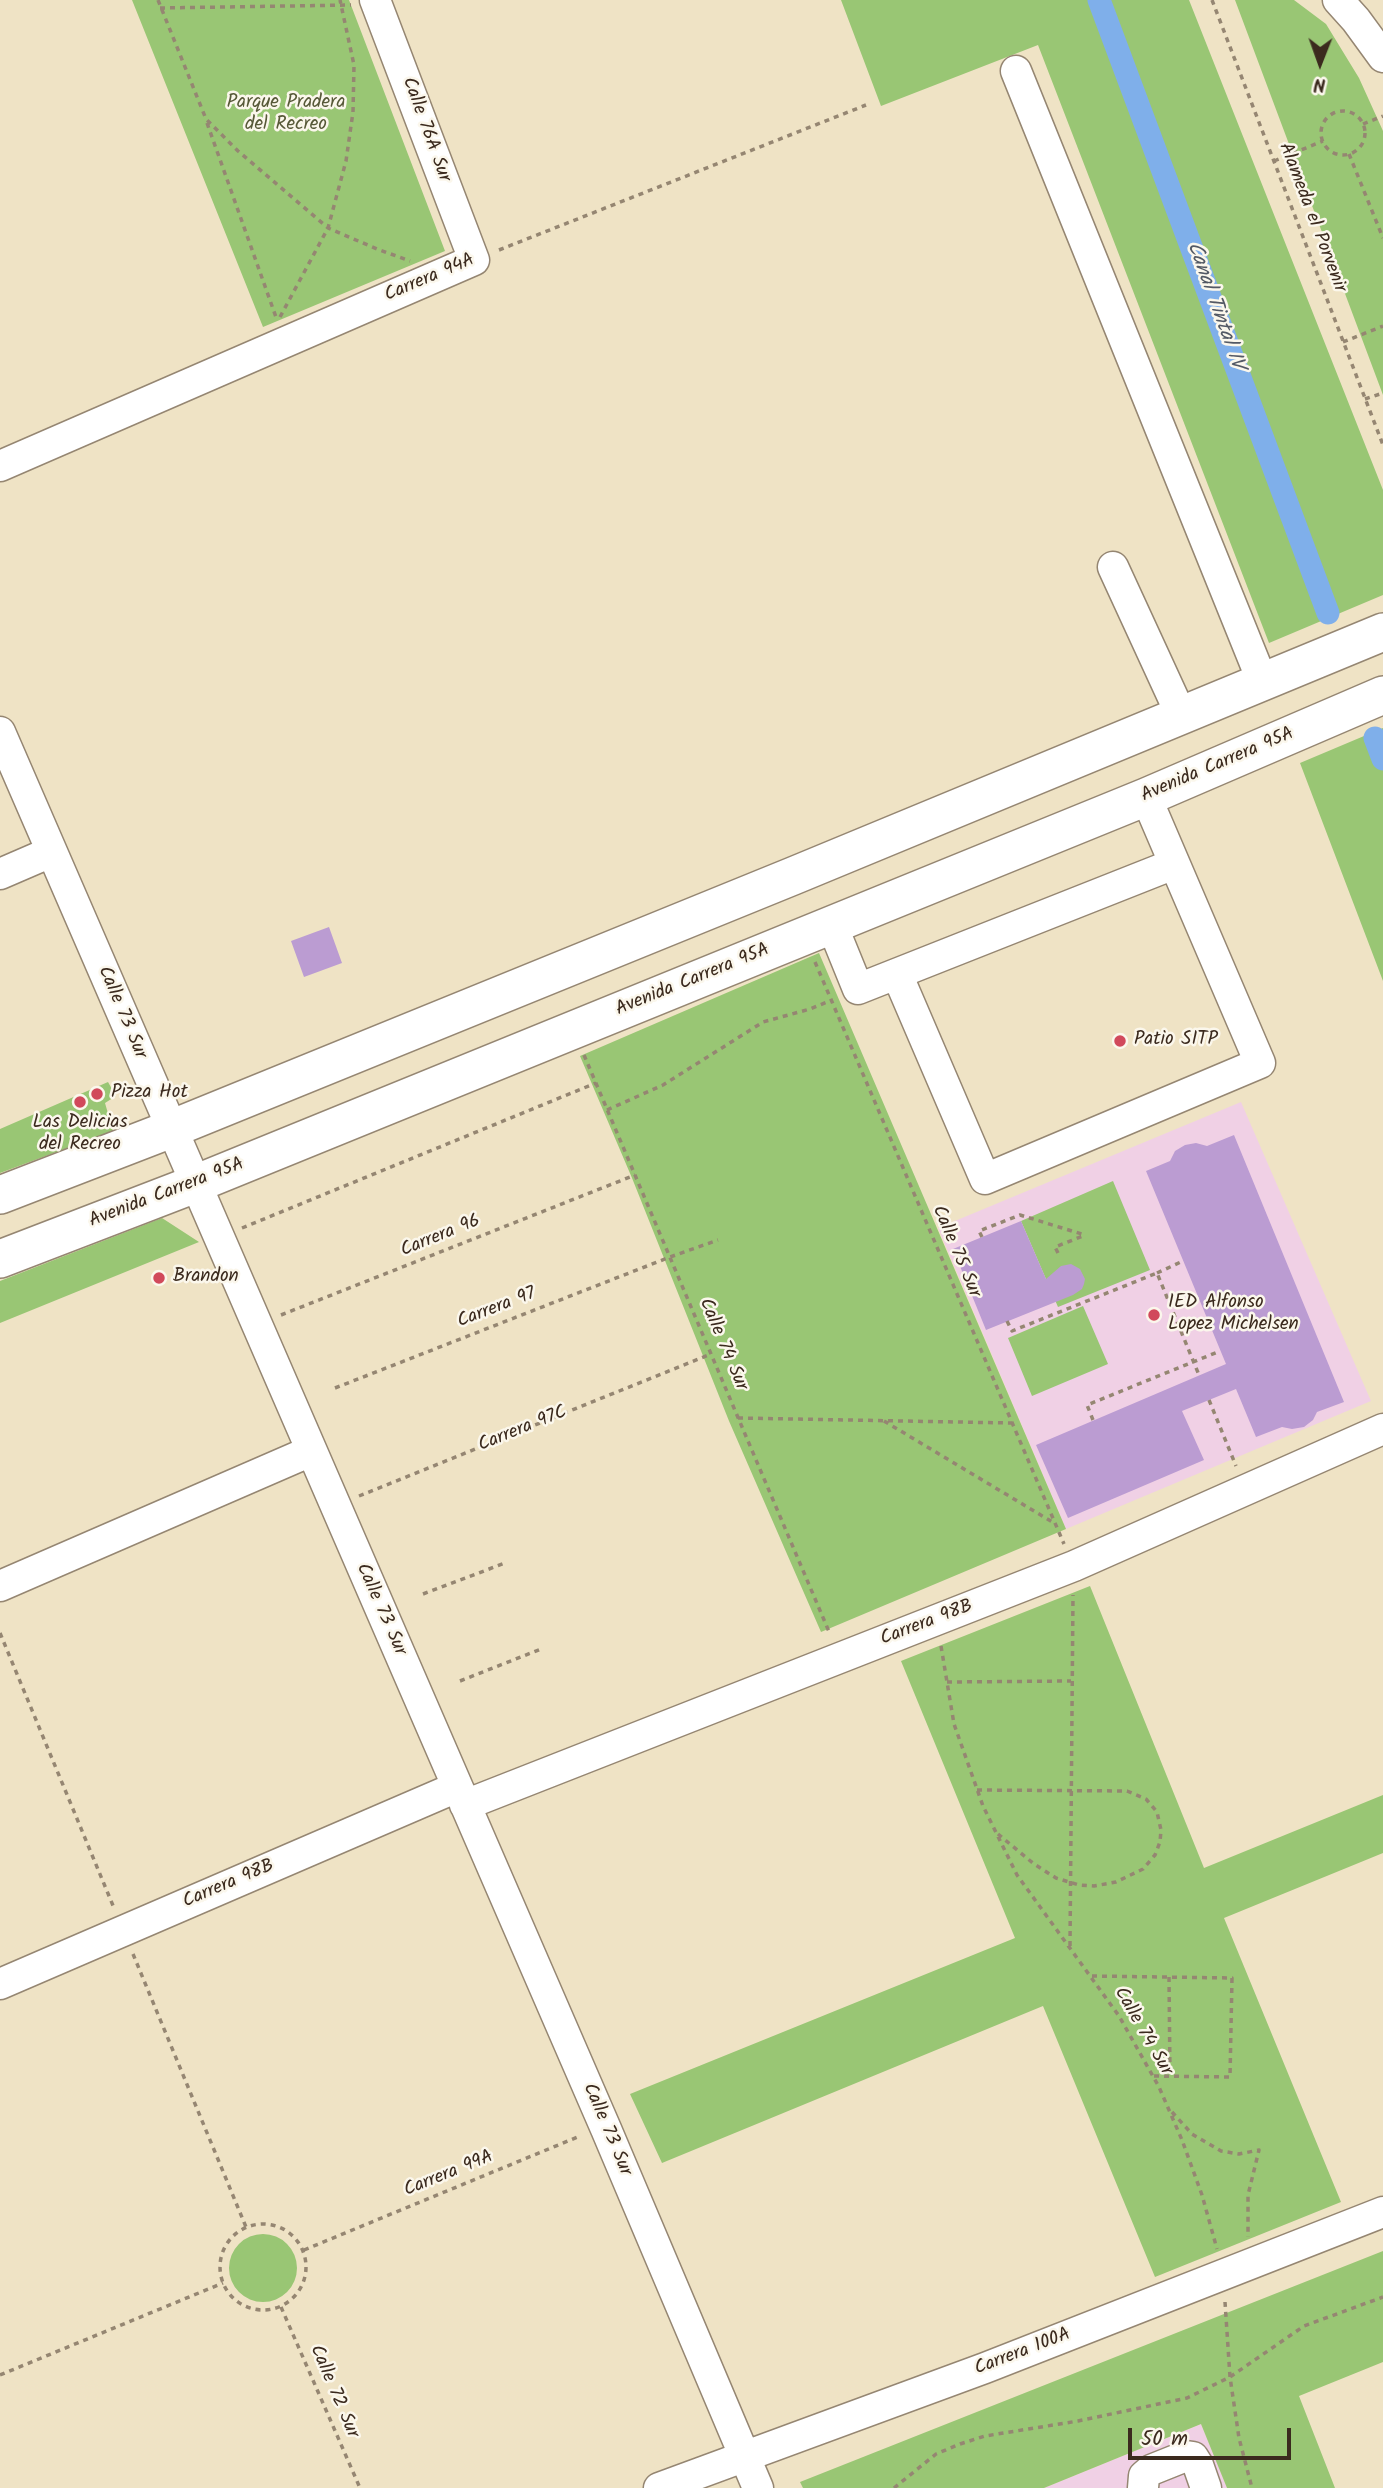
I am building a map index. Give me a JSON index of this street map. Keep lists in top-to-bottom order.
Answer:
{
  "streets": {
    "main road": ["Avenida Carrera 95A"],
    "street": [
      "Calle 76A Sur",
      "Carrera 94A",
      "Calle 73 Sur",
      "Carrera 98B",
      "Carrera 100A"
    ],
    "path": [
      "Alameda el Porvenir",
      "Carrera 96",
      "Calle 75 Sur",
      "Carrera 97",
      "Calle 74 Sur",
      "Carrera 97C",
      "Carrera 99A",
      "Calle 72 Sur"
    ]
  },
  "crossings": [
    ["Calle 76A Sur", "Carrera 94A"],
    ["Avenida Carrera 95A", "Calle 73 Sur"],
    ["Calle 73 Sur", "Carrera 96"],
    ["Calle 73 Sur", "Carrera 97C"],
    ["Calle 73 Sur", "Carrera 98B"],
    ["Calle 73 Sur", "Carrera 99A"],
    ["Calle 73 Sur", "Carrera 100A"],
    ["Carrera 96", "Calle 74 Sur"],
    ["Calle 75 Sur", "Carrera 98B"],
    ["Carrera 97", "Calle 74 Sur"],
    ["Calle 74 Sur", "Carrera 97C"],
    ["Calle 74 Sur", "Carrera 98B"],
    ["Calle 74 Sur", "Carrera 100A"],
    ["Carrera 99A", "Calle 72 Sur"]
  ],
  "water": ["Canal Tintal IV"],
  "parks": ["Parque Pradera del Recreo"],
  "places": [
    "Patio SITP",
    "Pizza Hot",
    "Las Delicias del Recreo",
    "Brandon",
    "IED Alfonso Lopez Michelsen"
  ],
  "scale_bar": "50 m",
  "north": "bottom"
}
